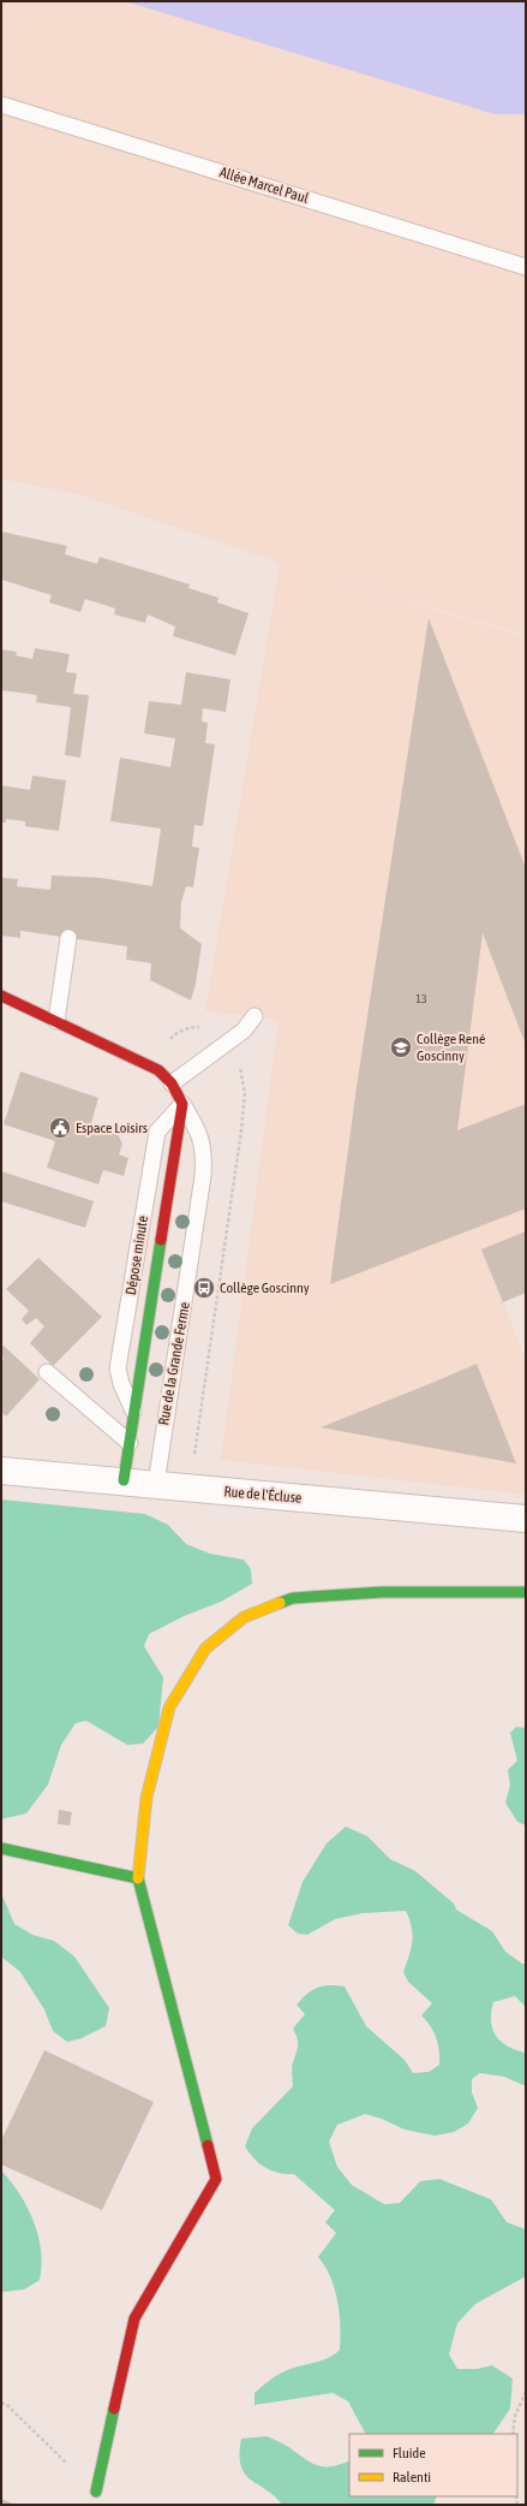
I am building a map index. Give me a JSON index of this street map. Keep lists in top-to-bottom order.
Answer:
{
  "streets": {
    "street": ["Rue de la Grande Ferme", "Rue de l'Écluse"],
    "lane": ["Allée Marcel Paul", "Dépose minute"]
  },
  "crossings": [
    ["Dépose minute", "Rue de la Grande Ferme"],
    ["Rue de la Grande Ferme", "Rue de l'Écluse"]
  ],
  "places": {
    "school or university": ["Collège René Goscinny"],
    "public building": ["Espace Loisirs"],
    "bus stop": ["Collège Goscinny"]
  },
  "house_numbers": ["13"],
  "legend": ["Fluide", "Ralenti"]
}
